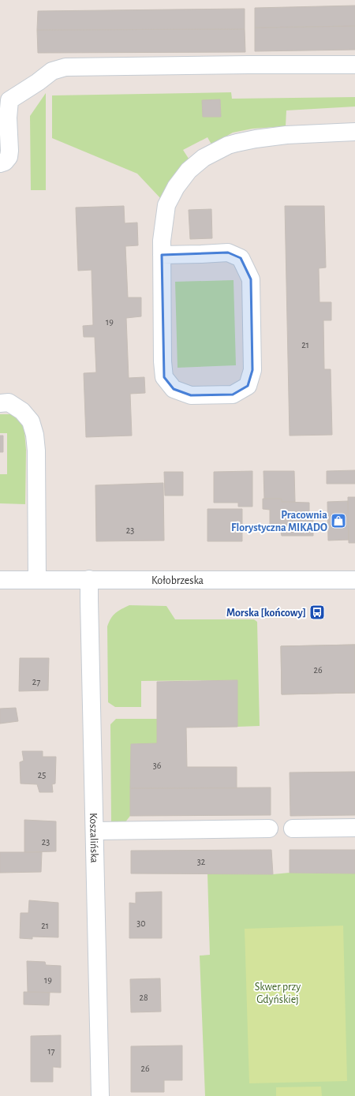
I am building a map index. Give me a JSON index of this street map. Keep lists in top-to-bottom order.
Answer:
{
  "streets": {
    "street": ["Kołobrzeska", "Koszalińska"]
  },
  "crossings": [
    ["Kołobrzeska", "Koszalińska"]
  ],
  "parks": ["Skwer przy Gdyńskiej"],
  "places": {
    "shop": ["Pracownia Florystyczna MIKADO"],
    "bus stop": ["Morska [końcowy]"]
  },
  "house_numbers": [
    "19",
    "21",
    "23",
    "26",
    "27",
    "36",
    "25",
    "23",
    "32",
    "30",
    "21",
    "19",
    "28",
    "17",
    "26"
  ]
}
